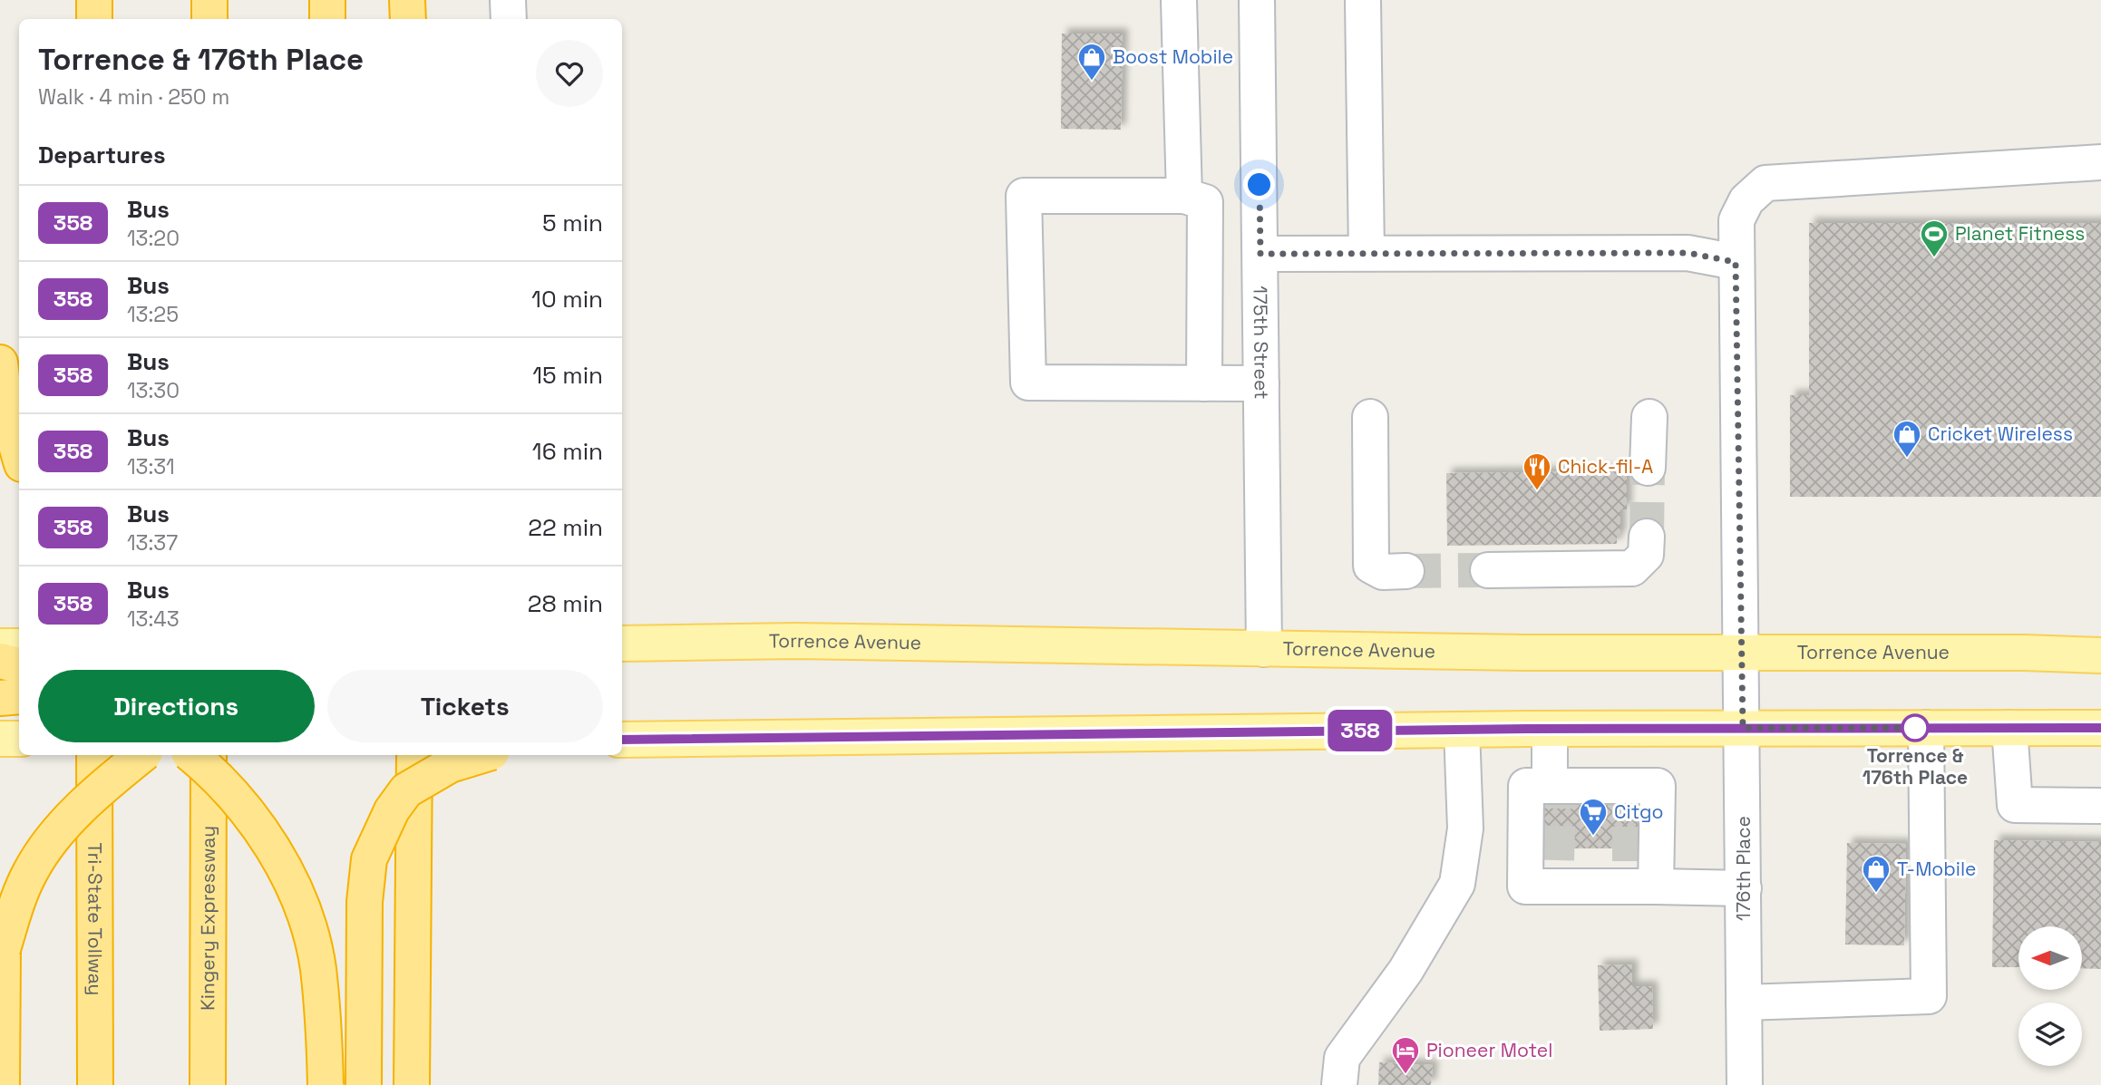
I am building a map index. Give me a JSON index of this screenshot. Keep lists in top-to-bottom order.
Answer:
{
  "streets": {
    "highway": ["Tri-State Tollway", "Kingery Expressway"],
    "main road": ["Torrence Avenue"],
    "street": ["175th Street", "176th Place"]
  },
  "crossings": [
    ["175th Street", "Torrence Avenue"],
    ["Torrence Avenue", "176th Place"]
  ],
  "places": {
    "shop": ["Boost Mobile", "Cricket Wireless", "T-Mobile"],
    "sports": ["Planet Fitness"],
    "restaurant": ["Chick-fil-A"],
    "other": ["Torrence & 176th Place"],
    "supermarket": ["Citgo"],
    "hotel": ["Pioneer Motel"]
  },
  "lines": ["bus line 358"],
  "north": "left",
  "page": {
    "on_map": "358",
    "heading": [
      ["Torrence & 176th Place", "Walk · 4 min · 250 m"],
      "Departures"
    ],
    "list": [
      {
        "mark": "358",
        "name": "Bus",
        "note": "13:20",
        "value": "5 min"
      },
      {
        "mark": "358",
        "name": "Bus",
        "note": "13:25",
        "value": "10 min"
      },
      {
        "mark": "358",
        "name": "Bus",
        "note": "13:30",
        "value": "15 min"
      },
      {
        "mark": "358",
        "name": "Bus",
        "note": "13:31",
        "value": "16 min"
      },
      {
        "mark": "358",
        "name": "Bus",
        "note": "13:37",
        "value": "22 min"
      },
      {
        "mark": "358",
        "name": "Bus",
        "note": "13:43",
        "value": "28 min"
      }
    ],
    "buttons": ["Directions", "Tickets"]
  }
}
